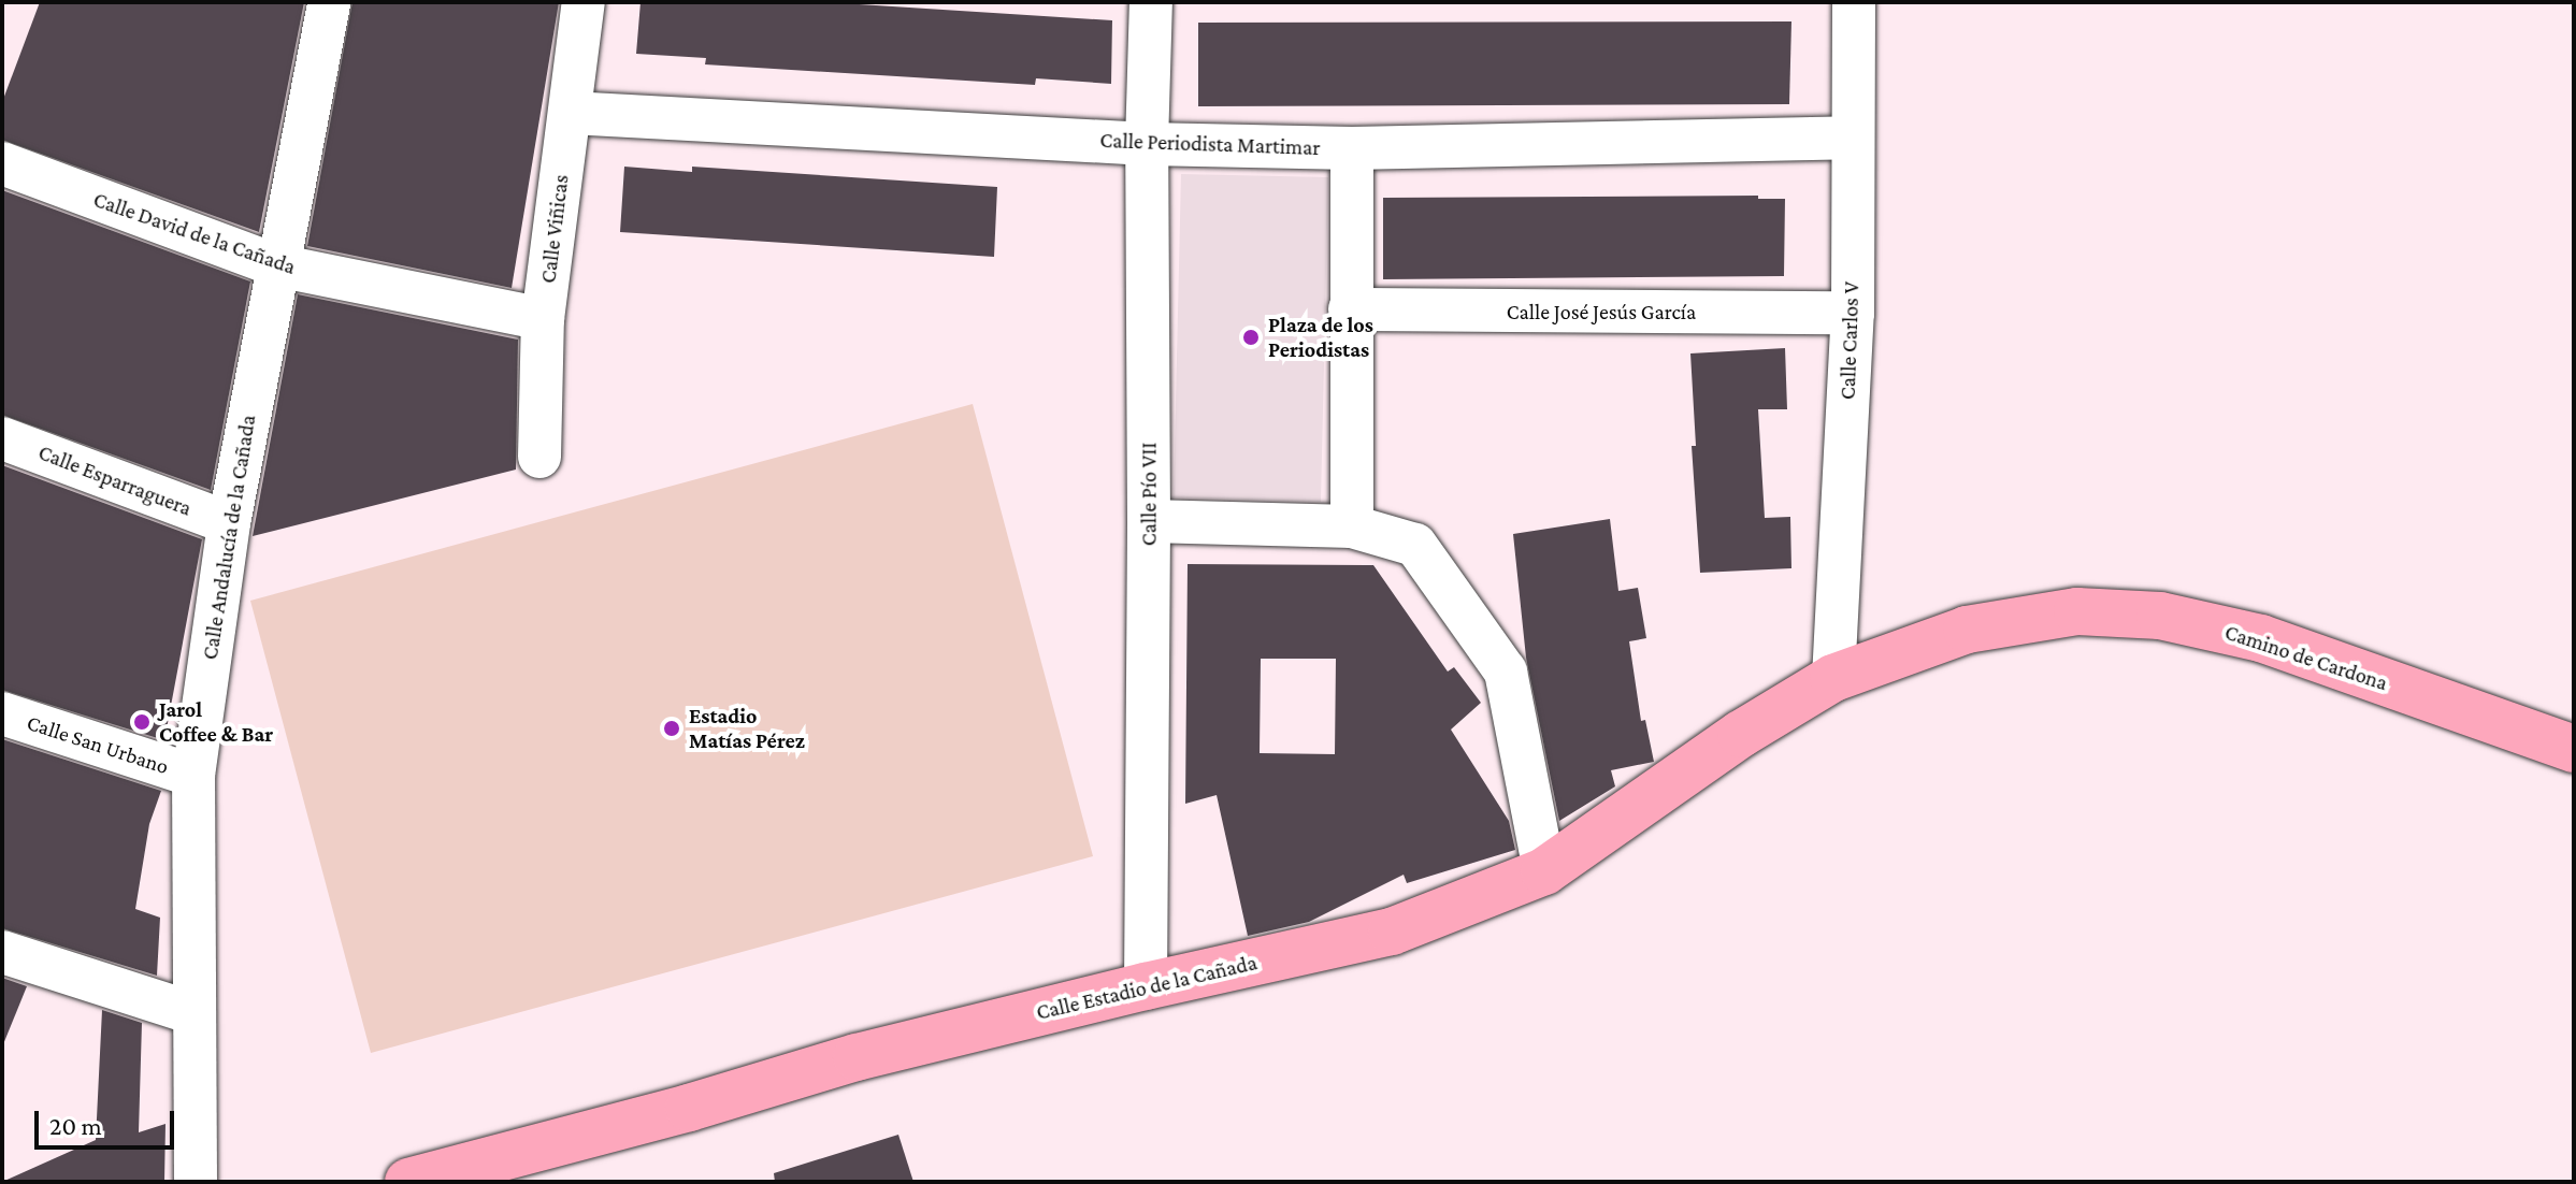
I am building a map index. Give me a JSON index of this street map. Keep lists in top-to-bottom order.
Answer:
{
  "streets": {
    "street": [
      "Calle Periodista Martimar",
      "Calle Viñicas",
      "Calle David de la Cañada",
      "Calle José Jesús García",
      "Calle Carlos V",
      "Calle Esparraguera",
      "Calle Pío VII",
      "Calle Andalucía de la Cañada",
      "Camino de Cardona",
      "Calle San Urbano",
      "Calle Estadio de la Cañada"
    ]
  },
  "crossings": [
    ["Calle Periodista Martimar", "Calle Viñicas"],
    ["Calle Periodista Martimar", "Calle Carlos V"],
    ["Calle Periodista Martimar", "Calle Pío VII"],
    ["Calle Viñicas", "Calle David de la Cañada"],
    ["Calle David de la Cañada", "Calle Andalucía de la Cañada"],
    ["Calle José Jesús García", "Calle Carlos V"],
    ["Calle Carlos V", "Camino de Cardona"],
    ["Calle Carlos V", "Calle Estadio de la Cañada"],
    ["Calle Esparraguera", "Calle Andalucía de la Cañada"],
    ["Calle Pío VII", "Calle Estadio de la Cañada"],
    ["Calle Andalucía de la Cañada", "Calle San Urbano"],
    ["Camino de Cardona", "Calle Estadio de la Cañada"]
  ],
  "places": ["Plaza de los Periodistas", "Jarol Coffee & Bar", "Estadio Matías Pérez"],
  "scale_bar": "20 m"
}
